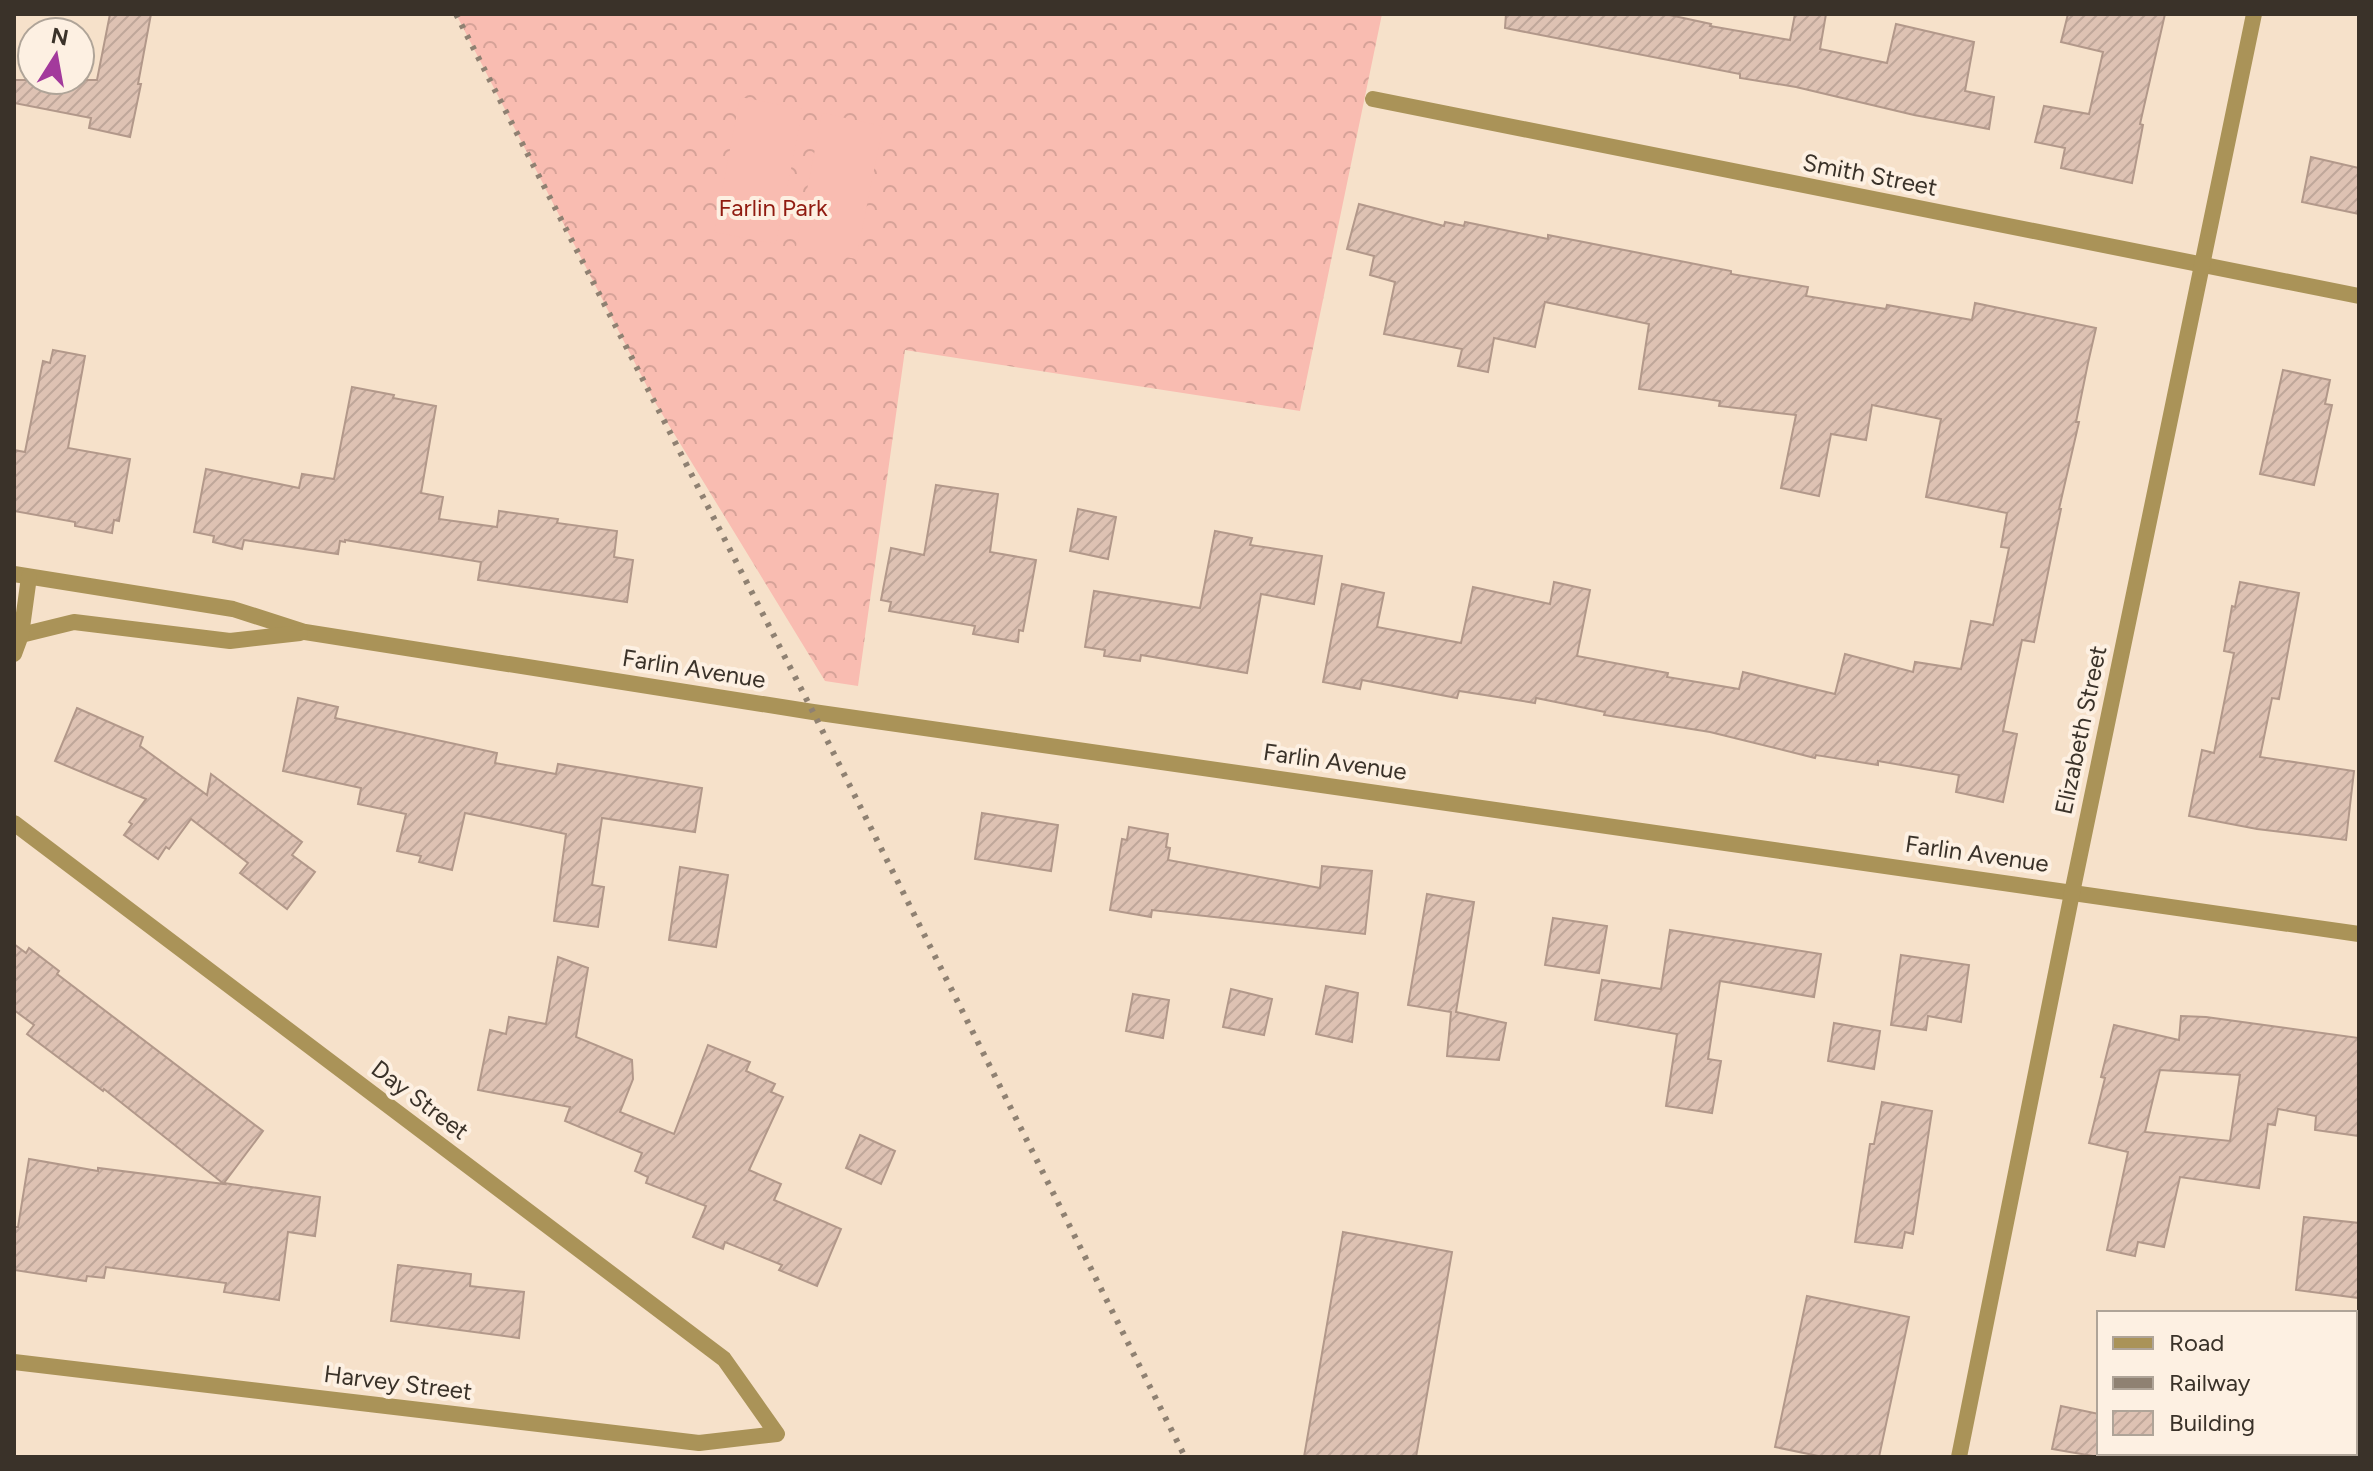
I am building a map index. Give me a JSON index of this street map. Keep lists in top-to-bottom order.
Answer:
{
  "streets": {
    "street": [
      "Smith Street",
      "Farlin Avenue",
      "Elizabeth Street",
      "Day Street",
      "Harvey Street"
    ]
  },
  "crossings": [
    ["Smith Street", "Elizabeth Street"],
    ["Farlin Avenue", "Elizabeth Street"],
    ["Day Street", "Harvey Street"]
  ],
  "parks": ["Farlin Park"],
  "legend": ["Road", "Railway", "Building"],
  "north": "top"
}
